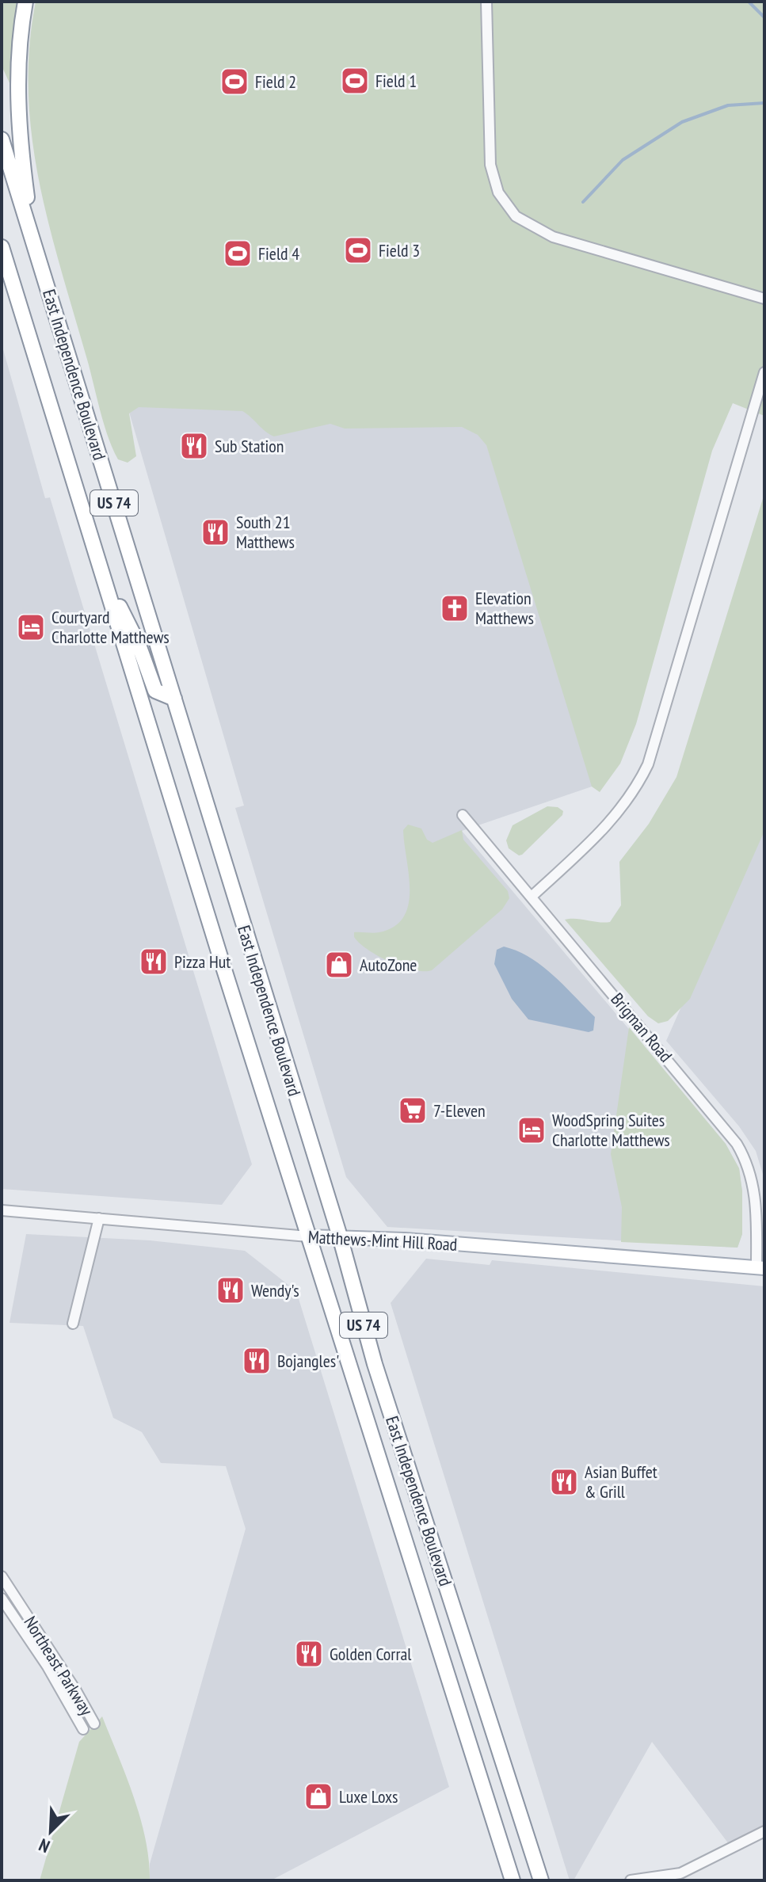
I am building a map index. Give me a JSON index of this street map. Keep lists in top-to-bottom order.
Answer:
{
  "streets": {
    "highway": ["East Independence Boulevard", "US 74"],
    "main road": ["Matthews-Mint Hill Road"],
    "street": ["Brigman Road", "Northeast Parkway"]
  },
  "crossings": [
    ["East Independence Boulevard", "Matthews-Mint Hill Road"],
    ["Brigman Road", "Matthews-Mint Hill Road"]
  ],
  "places": {
    "sports": [
      "Field 1",
      "Field 2",
      "Field 3",
      "Field 4"
    ],
    "restaurant": [
      "Sub Station",
      "South 21 Matthews",
      "Pizza Hut",
      "Wendy's",
      "Bojangles'",
      "Asian Buffet & Grill",
      "Golden Corral"
    ],
    "church": ["Elevation Matthews"],
    "hotel": ["Courtyard Charlotte Matthews", "WoodSpring Suites Charlotte Matthews"],
    "shop": ["AutoZone", "Luxe Loxs"],
    "supermarket": ["7-Eleven"]
  },
  "north": "bottom left"
}
